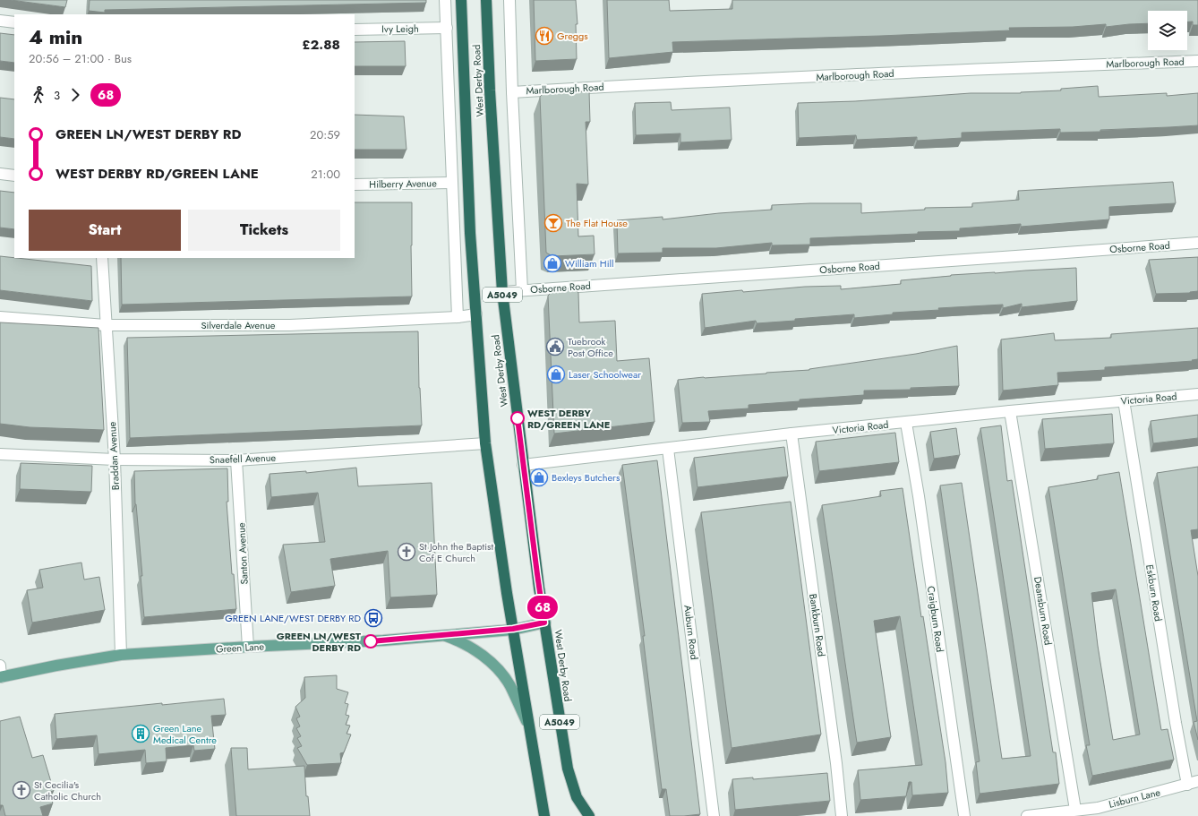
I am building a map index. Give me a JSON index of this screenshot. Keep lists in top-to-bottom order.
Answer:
{
  "streets": {
    "highway": ["West Derby Road", "A5049"],
    "main road": ["Green Lane"],
    "street": [
      "Ivy Leigh",
      "Marlborough Road",
      "Hilberry Avenue",
      "Osborne Road",
      "Silverdale Avenue",
      "Victoria Road",
      "Braddan Avenue",
      "Snaefell Avenue",
      "Santon Avenue",
      "Eskburn Road",
      "Deansburn Road",
      "Craigburn Road",
      "Bankburn Road",
      "Auburn Road",
      "Lisburn Lane"
    ]
  },
  "crossings": [
    ["West Derby Road", "Osborne Road"],
    ["West Derby Road", "Silverdale Avenue"],
    ["West Derby Road", "Victoria Road"],
    ["West Derby Road", "Snaefell Avenue"],
    ["West Derby Road", "Green Lane"],
    ["Silverdale Avenue", "Braddan Avenue"],
    ["Victoria Road", "Eskburn Road"],
    ["Victoria Road", "Deansburn Road"],
    ["Victoria Road", "Craigburn Road"],
    ["Victoria Road", "Bankburn Road"],
    ["Victoria Road", "Auburn Road"],
    ["Braddan Avenue", "Snaefell Avenue"],
    ["Braddan Avenue", "Green Lane"],
    ["Snaefell Avenue", "Santon Avenue"],
    ["Santon Avenue", "Green Lane"],
    ["Eskburn Road", "Lisburn Lane"],
    ["Deansburn Road", "Lisburn Lane"]
  ],
  "places": {
    "restaurant": ["Greggs"],
    "bar": ["The Flat House"],
    "shop": ["William Hill", "Laser Schoolwear", "Bexleys Butchers"],
    "public building": ["Tuebrook Post Office"],
    "other": ["WEST DERBY RD/GREEN LANE", "GREEN LN/WEST DERBY RD"],
    "church": ["St John the Baptist Cof E Church", "St Cecilia's Catholic Church"],
    "bus stop": ["GREEN LANE/WEST DERBY RD"],
    "building": ["Green Lane Medical Centre"]
  },
  "lines": ["bus line 68"],
  "page": {
    "on_map": "68",
    "heading": ["4 min", "20:56 – 21:00 · Bus", "£2.88"],
    "legs": ["3", "68"],
    "list": [
      {
        "name": "GREEN LN/WEST DERBY RD",
        "value": "20:59"
      },
      {
        "name": "WEST DERBY RD/GREEN LANE",
        "value": "21:00"
      }
    ],
    "buttons": ["Start", "Tickets"]
  }
}
